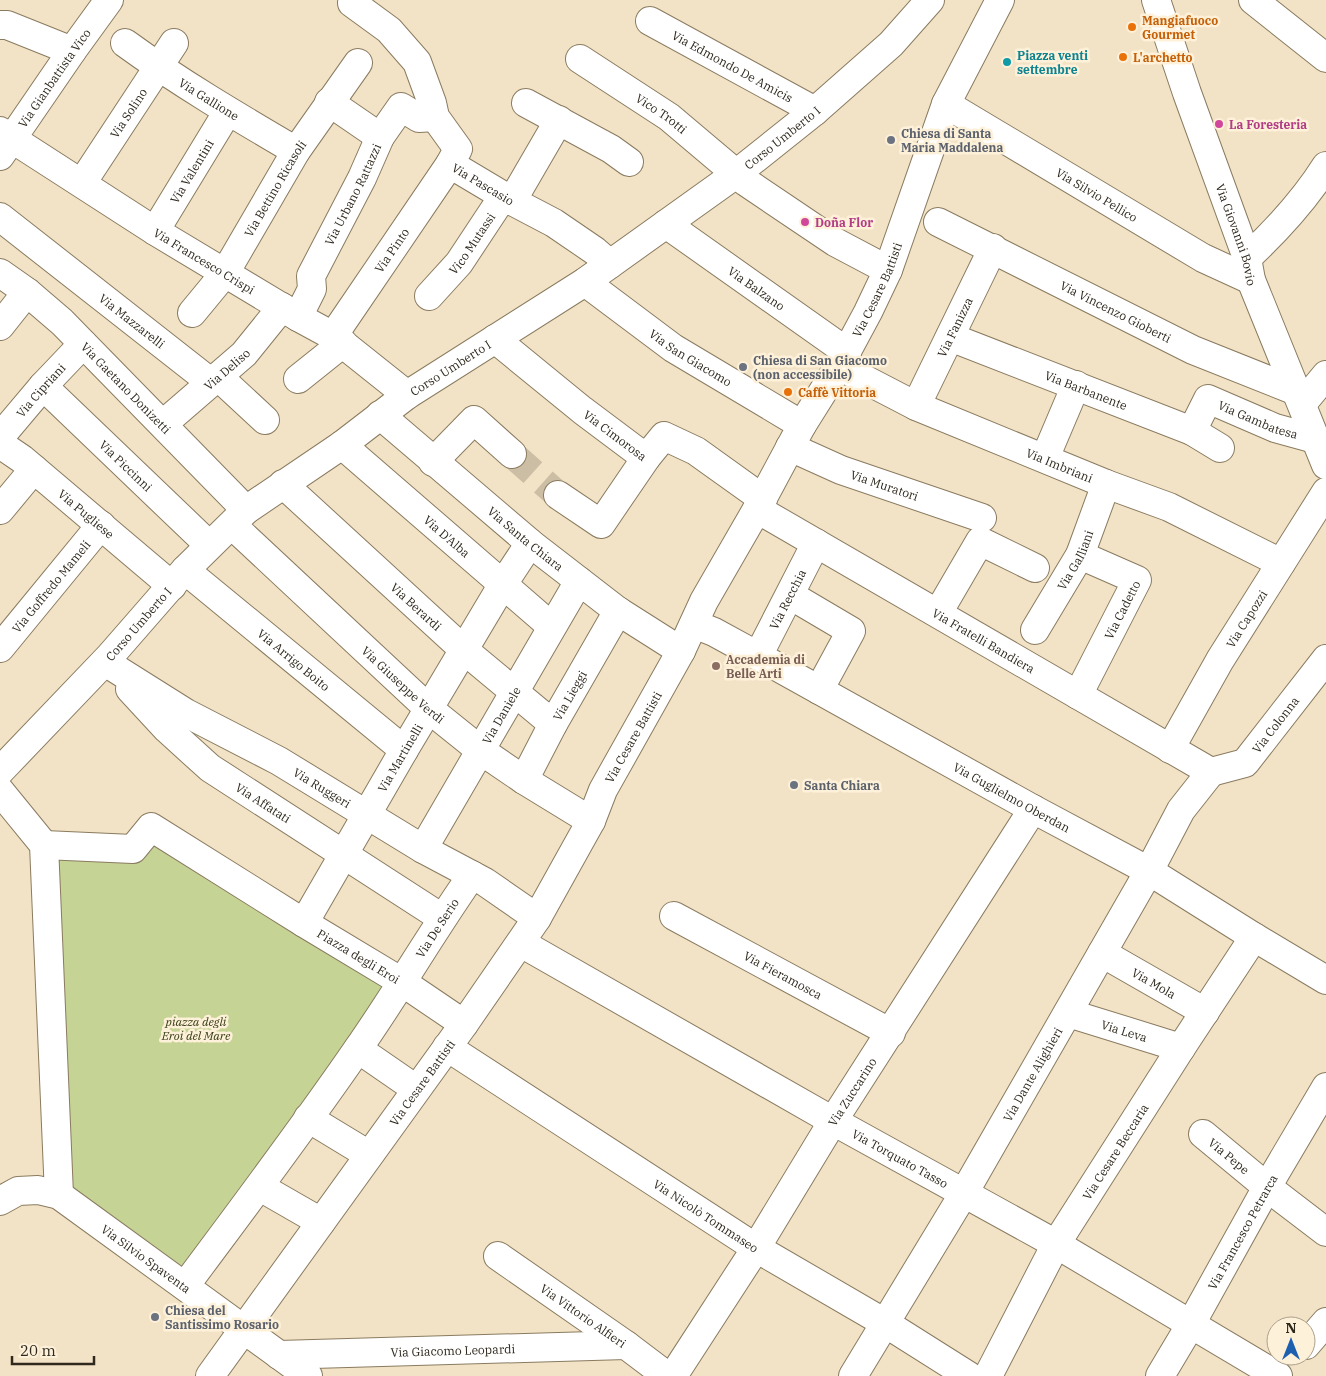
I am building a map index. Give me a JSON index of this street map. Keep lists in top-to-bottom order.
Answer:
{
  "streets": {
    "street": [
      "Via Edmondo De Amicis",
      "Via Gianbattista Vico",
      "Via Gallione",
      "Via Solino",
      "Vico Trotti",
      "Corso Umberto I",
      "Via Valentini",
      "Via Pascasio",
      "Via Bettino Ricasoli",
      "Via Urbano Rattazzi",
      "Via Silvio Pellico",
      "Via Giovanni Bovio",
      "Vico Mutassi",
      "Via Pinto",
      "Via Francesco Crispi",
      "Via Balzano",
      "Via Cesare Battisti",
      "Via Vincenzo Gioberti",
      "Via Mazzarelli",
      "Via Fanizza",
      "Via San Giacomo",
      "Via Deliso",
      "Via Gaetano Donizetti",
      "Via Cipriani",
      "Via Barbanente",
      "Via Gambatesa",
      "Via Cimorosa",
      "Via Piccinni",
      "Via Imbriani",
      "Via Muratori",
      "Via Pugliese",
      "Via D'Alba",
      "Via Santa Chiara",
      "Via Galliani",
      "Via Goffredo Mameli",
      "Via Recchia",
      "Via Berardi",
      "Via Cadetto",
      "Via Capozzi",
      "Via Fratelli Bandiera",
      "Via Arrigo Boito",
      "Via Giuseppe Verdi",
      "Via Lieggi",
      "Via Daniele",
      "Via Colonna",
      "Via Martinelli",
      "Via Ruggeri",
      "Via Guglielmo Oberdan",
      "Via Affatati",
      "Via De Serio",
      "Piazza degli Eroi",
      "Via Fieramosca",
      "Via Mola",
      "Via Leva",
      "Via Dante Alighieri",
      "Via Zuccarino",
      "Via Cesare Beccaria",
      "Via Pepe",
      "Via Torquato Tasso",
      "Via Nicolò Tommaseo",
      "Via Francesco Petrarca",
      "Via Silvio Spaventa",
      "Via Vittorio Alfieri",
      "Via Giacomo Leopardi"
    ]
  },
  "crossings": [
    ["Via Edmondo De Amicis", "Corso Umberto I"],
    ["Via Gianbattista Vico", "Via Francesco Crispi"],
    ["Via Gallione", "Via Solino"],
    ["Via Gallione", "Via Valentini"],
    ["Via Gallione", "Via Bettino Ricasoli"],
    ["Via Solino", "Via Francesco Crispi"],
    ["Vico Trotti", "Corso Umberto I"],
    ["Vico Trotti", "Via Cesare Battisti"],
    ["Corso Umberto I", "Via Pascasio"],
    ["Corso Umberto I", "Via Francesco Crispi"],
    ["Corso Umberto I", "Via Balzano"],
    ["Corso Umberto I", "Via San Giacomo"],
    ["Corso Umberto I", "Via Gaetano Donizetti"],
    ["Corso Umberto I", "Via Cimorosa"],
    ["Corso Umberto I", "Via Piccinni"],
    ["Corso Umberto I", "Via Pugliese"],
    ["Corso Umberto I", "Via D'Alba"],
    ["Corso Umberto I", "Via Santa Chiara"],
    ["Corso Umberto I", "Via Berardi"],
    ["Corso Umberto I", "Via Arrigo Boito"],
    ["Corso Umberto I", "Via Giuseppe Verdi"],
    ["Corso Umberto I", "Via Ruggeri"],
    ["Corso Umberto I", "Via Affatati"],
    ["Via Valentini", "Via Francesco Crispi"],
    ["Via Pascasio", "Via Urbano Rattazzi"],
    ["Via Pascasio", "Vico Mutassi"],
    ["Via Pascasio", "Via Pinto"],
    ["Via Bettino Ricasoli", "Via Francesco Crispi"],
    ["Via Urbano Rattazzi", "Via Francesco Crispi"],
    ["Via Urbano Rattazzi", "Via Deliso"],
    ["Via Silvio Pellico", "Via Giovanni Bovio"],
    ["Via Silvio Pellico", "Via Cesare Battisti"],
    ["Via Giovanni Bovio", "Via Vincenzo Gioberti"],
    ["Via Giovanni Bovio", "Via Gambatesa"],
    ["Via Pinto", "Via Francesco Crispi"],
    ["Via Francesco Crispi", "Via Deliso"],
    ["Via Balzano", "Via Cesare Battisti"],
    ["Via Balzano", "Via Imbriani"],
    ["Via Cesare Battisti", "Via Vincenzo Gioberti"],
    ["Via Cesare Battisti", "Via San Giacomo"],
    ["Via Cesare Battisti", "Via Cimorosa"],
    ["Via Cesare Battisti", "Via Imbriani"],
    ["Via Cesare Battisti", "Via Muratori"],
    ["Via Cesare Battisti", "Via Santa Chiara"],
    ["Via Cesare Battisti", "Via Fratelli Bandiera"],
    ["Via Cesare Battisti", "Via Giuseppe Verdi"],
    ["Via Cesare Battisti", "Via Ruggeri"],
    ["Via Cesare Battisti", "Via Guglielmo Oberdan"],
    ["Via Cesare Battisti", "Via Torquato Tasso"],
    ["Via Cesare Battisti", "Via Nicolò Tommaseo"],
    ["Via Cesare Battisti", "Via Silvio Spaventa"],
    ["Via Vincenzo Gioberti", "Via Fanizza"],
    ["Via Mazzarelli", "Via Deliso"],
    ["Via Fanizza", "Via Barbanente"],
    ["Via Fanizza", "Via Imbriani"],
    ["Via San Giacomo", "Via Muratori"],
    ["Via Deliso", "Via Gaetano Donizetti"],
    ["Via Gaetano Donizetti", "Via Cipriani"],
    ["Via Gaetano Donizetti", "Via Giuseppe Verdi"],
    ["Via Cipriani", "Via Piccinni"],
    ["Via Barbanente", "Via Gambatesa"],
    ["Via Cimorosa", "Via Fratelli Bandiera"],
    ["Via Imbriani", "Via Galliani"],
    ["Via Imbriani", "Via Capozzi"],
    ["Via Pugliese", "Via Goffredo Mameli"],
    ["Via Pugliese", "Via Arrigo Boito"],
    ["Via D'Alba", "Via Daniele"],
    ["Via D'Alba", "Via Martinelli"],
    ["Via Santa Chiara", "Via Lieggi"],
    ["Via Santa Chiara", "Via Daniele"],
    ["Via Santa Chiara", "Via Martinelli"],
    ["Via Galliani", "Via Cadetto"],
    ["Via Recchia", "Via Fratelli Bandiera"],
    ["Via Recchia", "Via Guglielmo Oberdan"],
    ["Via Berardi", "Via Lieggi"],
    ["Via Berardi", "Via Daniele"],
    ["Via Berardi", "Via Martinelli"],
    ["Via Cadetto", "Via Fratelli Bandiera"],
    ["Via Capozzi", "Via Fratelli Bandiera"],
    ["Via Fratelli Bandiera", "Via Colonna"],
    ["Via Fratelli Bandiera", "Via Dante Alighieri"],
    ["Via Arrigo Boito", "Via Martinelli"],
    ["Via Giuseppe Verdi", "Via Lieggi"],
    ["Via Giuseppe Verdi", "Via Daniele"],
    ["Via Giuseppe Verdi", "Via Martinelli"],
    ["Via Daniele", "Via Ruggeri"],
    ["Via Colonna", "Via Dante Alighieri"],
    ["Via Martinelli", "Via Ruggeri"],
    ["Via Martinelli", "Via Affatati"],
    ["Via Martinelli", "Piazza degli Eroi"],
    ["Via Ruggeri", "Via Affatati"],
    ["Via Ruggeri", "Via De Serio"],
    ["Via Guglielmo Oberdan", "Via Dante Alighieri"],
    ["Via Guglielmo Oberdan", "Via Zuccarino"],
    ["Via Guglielmo Oberdan", "Via Cesare Beccaria"],
    ["Via Affatati", "Via De Serio"],
    ["Via De Serio", "Piazza degli Eroi"],
    ["Piazza degli Eroi", "Via Silvio Spaventa"],
    ["Via Fieramosca", "Via Zuccarino"],
    ["Via Mola", "Via Dante Alighieri"],
    ["Via Mola", "Via Cesare Beccaria"],
    ["Via Leva", "Via Dante Alighieri"],
    ["Via Leva", "Via Cesare Beccaria"],
    ["Via Dante Alighieri", "Via Torquato Tasso"],
    ["Via Dante Alighieri", "Via Nicolò Tommaseo"],
    ["Via Zuccarino", "Via Torquato Tasso"],
    ["Via Zuccarino", "Via Nicolò Tommaseo"],
    ["Via Cesare Beccaria", "Via Torquato Tasso"],
    ["Via Pepe", "Via Francesco Petrarca"],
    ["Via Torquato Tasso", "Via Francesco Petrarca"],
    ["Via Silvio Spaventa", "Via Giacomo Leopardi"],
    ["Via Vittorio Alfieri", "Via Giacomo Leopardi"]
  ],
  "parks": ["piazza degli Eroi del Mare"],
  "places": [
    "Mangiafuoco Gourmet",
    "L'archetto",
    "Piazza venti settembre",
    "La Foresteria",
    "Chiesa di Santa Maria Maddalena",
    "Doña Flor",
    "Chiesa di San Giacomo (non accessibile)",
    "Caffè Vittoria",
    "Accademia di Belle Arti",
    "Santa Chiara",
    "Chiesa del Santissimo Rosario"
  ],
  "scale_bar": "20 m",
  "north": "top"
}
